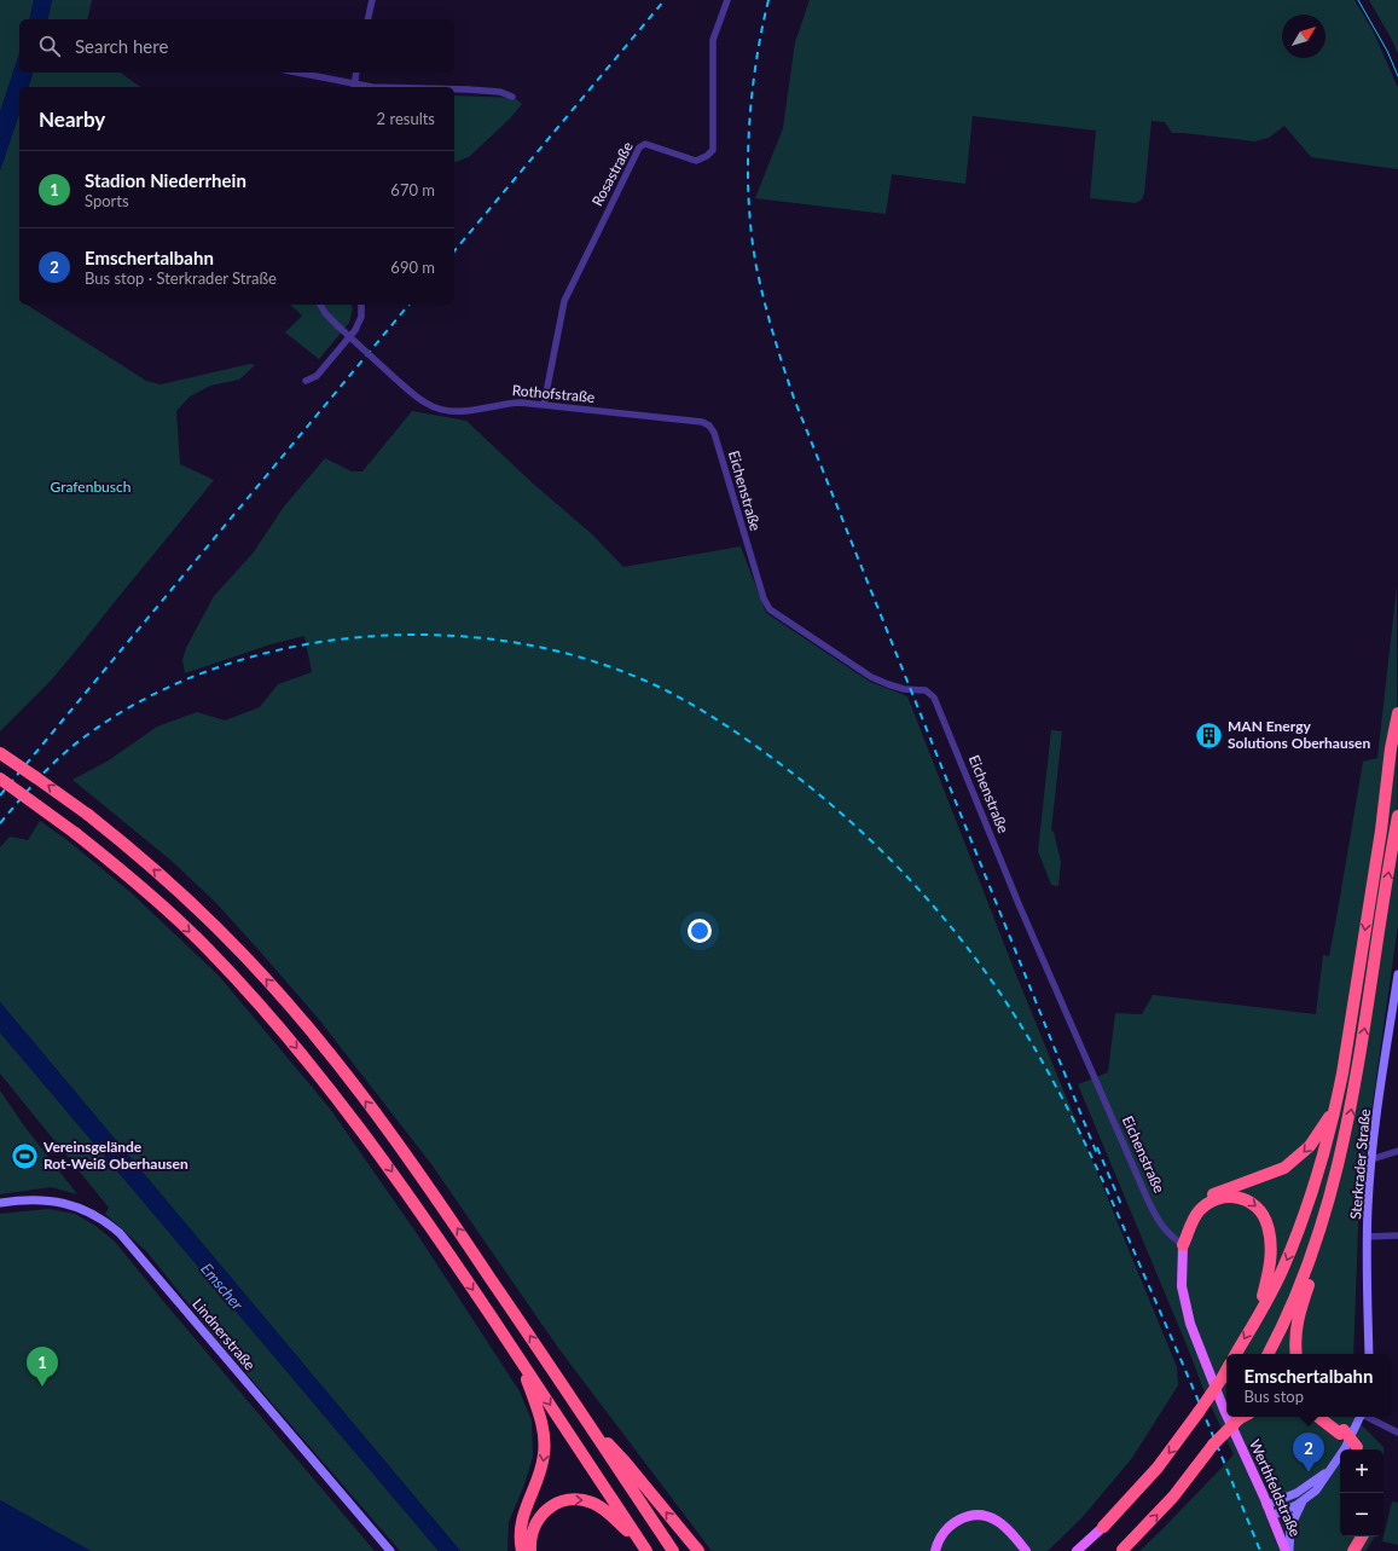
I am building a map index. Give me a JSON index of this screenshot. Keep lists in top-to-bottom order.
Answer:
{
  "streets": {
    "main road": ["Werthfeldstraße"],
    "street": [
      "Rosastraße",
      "Rothofstraße",
      "Eichenstraße",
      "Sterkrader Straße",
      "Lindnerstraße"
    ]
  },
  "crossings": [
    ["Rosastraße", "Rothofstraße"],
    ["Rothofstraße", "Eichenstraße"],
    ["Eichenstraße", "Werthfeldstraße"]
  ],
  "water": ["Emscher"],
  "parks": ["Grafenbusch"],
  "places": {
    "building": ["MAN Energy Solutions Oberhausen"],
    "sports": ["Vereinsgelände Rot-Weiß Oberhausen"]
  },
  "north": "top right",
  "page": {
    "search": "Search here",
    "heading": ["Nearby", "2 results"],
    "list": [
      {
        "mark": "1",
        "name": "Stadion Niederrhein",
        "note": "Sports",
        "value": "670 m"
      },
      {
        "mark": "2",
        "name": "Emschertalbahn",
        "note": "Bus stop · Sterkrader Straße",
        "value": "690 m"
      }
    ],
    "pins": ["1", "2"],
    "popup": ["Emschertalbahn", "Bus stop"],
    "map_buttons": ["+", "−"]
  }
}
